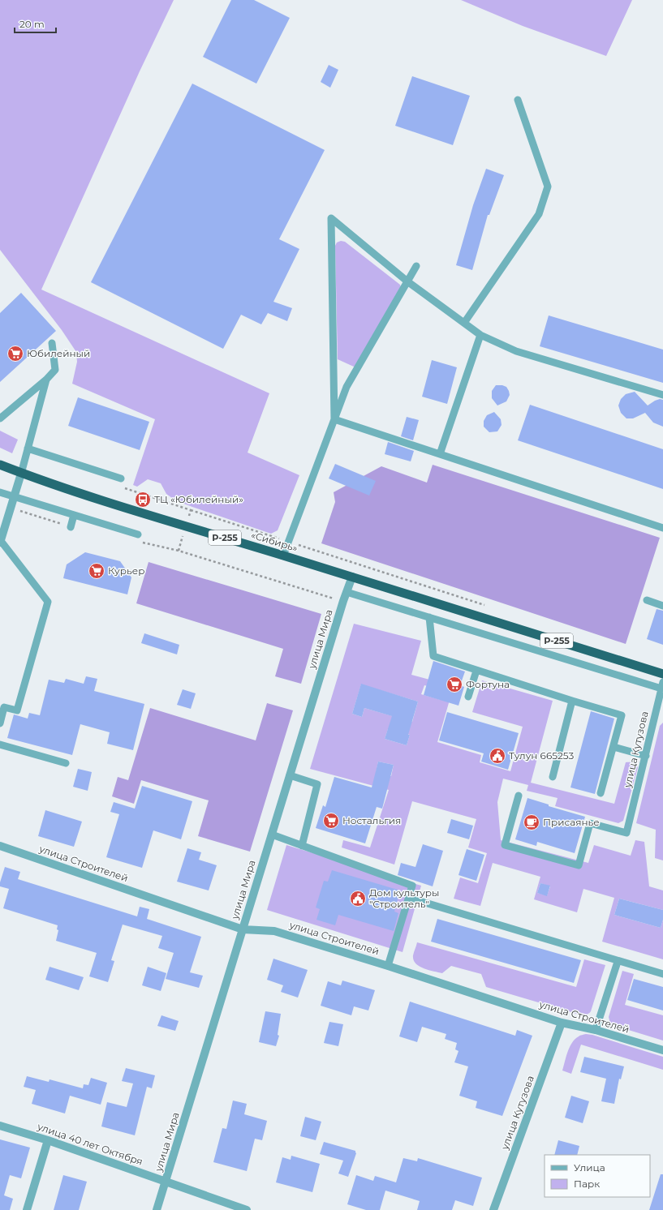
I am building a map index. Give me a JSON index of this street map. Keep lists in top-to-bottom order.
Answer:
{
  "streets": {
    "highway": ["Р-255", "«Сибирь»"],
    "street": [
      "улица Мира",
      "улица Кутузова",
      "улица Строителей",
      "улица 40 лет Октября"
    ]
  },
  "crossings": [
    ["«Сибирь»", "улица Мира"],
    ["улица Мира", "улица Строителей"],
    ["улица Мира", "улица 40 лет Октября"],
    ["улица Кутузова", "улица Строителей"]
  ],
  "places": {
    "supermarket": [
      "Юбилейный",
      "Курьер",
      "Фортуна",
      "Ностальгия"
    ],
    "bus stop": ["ТЦ «Юбилейный»"],
    "public building": ["Тулун 665253", "Дом культуры \"Строитель\""],
    "cafe": ["Присаянье"]
  },
  "legend": ["Улица", "Парк"],
  "scale_bar": "20 m"
}
